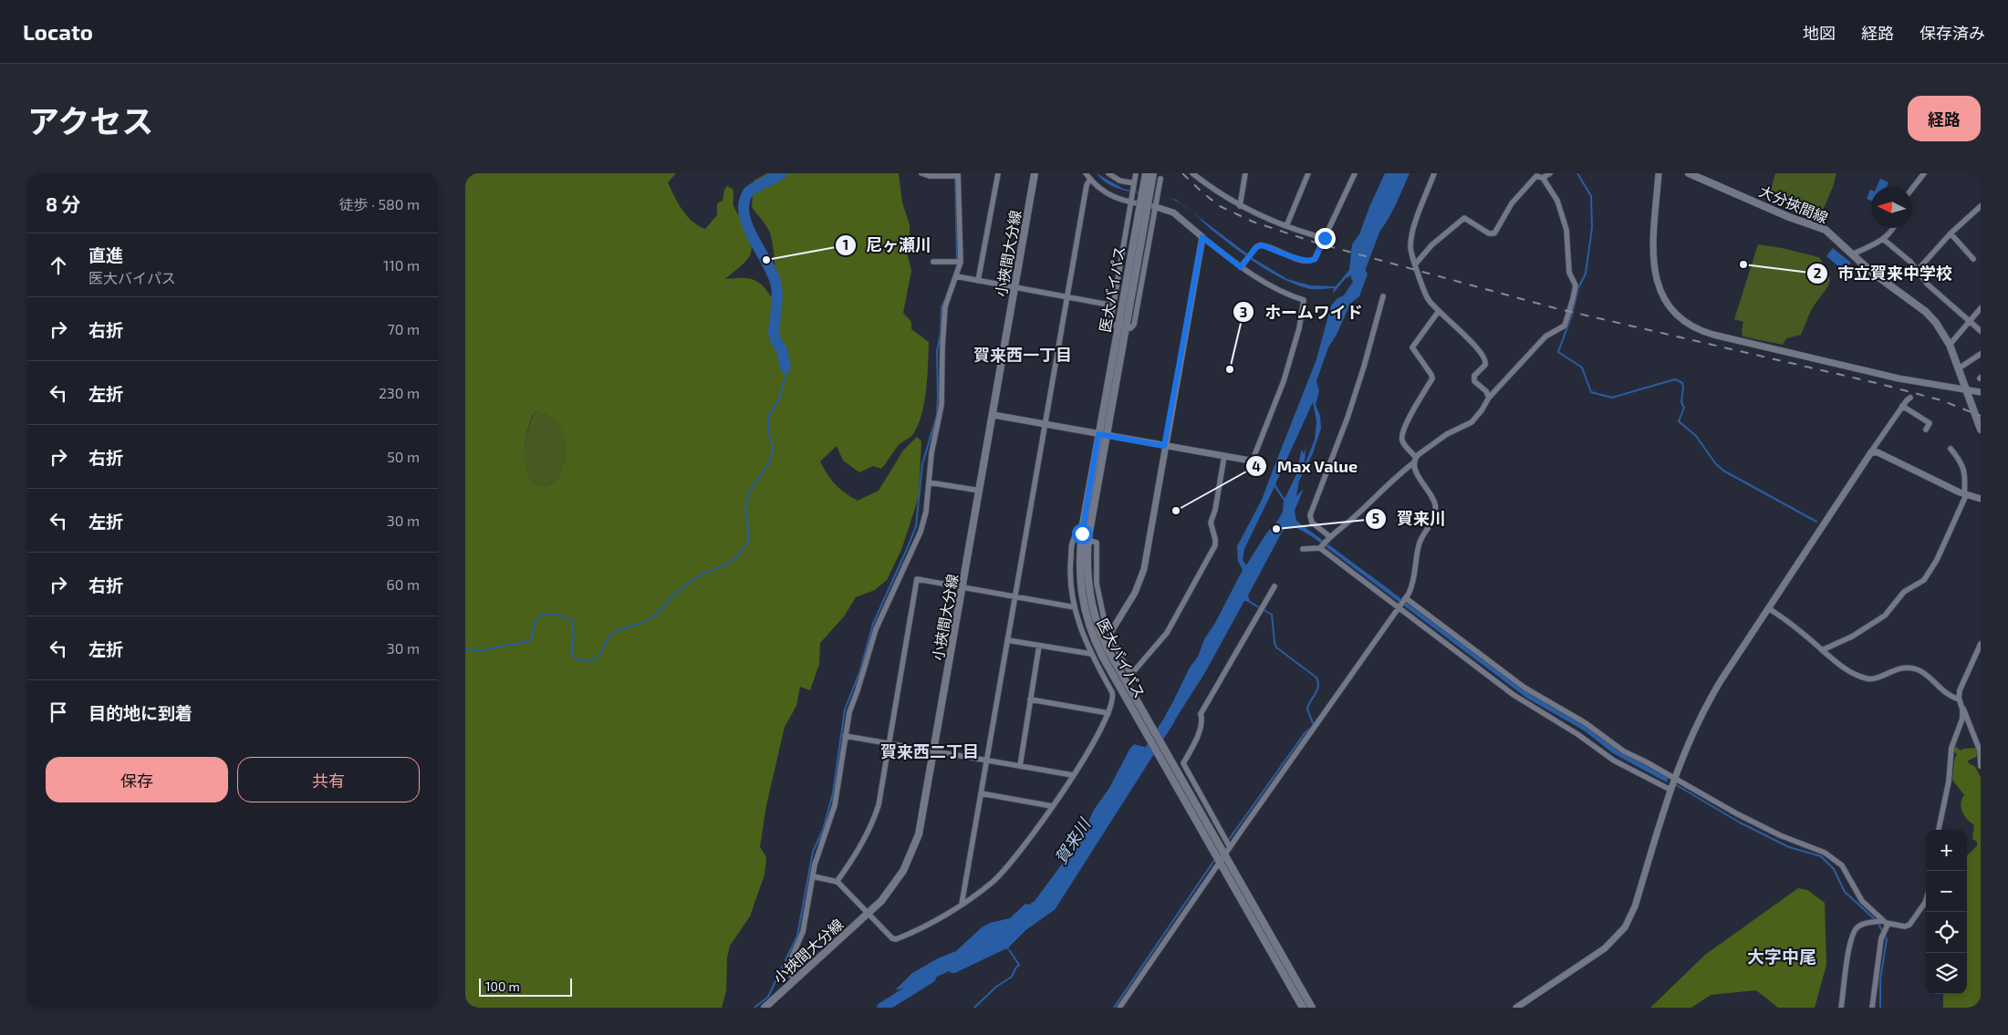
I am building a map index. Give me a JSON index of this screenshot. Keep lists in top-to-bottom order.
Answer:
{
  "streets": {
    "main road": ["大分挾間線", "小挾間大分線", "医大バイパス"]
  },
  "districts": ["賀来西一丁目", "賀来西二丁目", "大字中尾"],
  "water": ["賀来川"],
  "places": [
    "尼ヶ瀬川",
    "市立賀来中学校",
    "ホームワイド",
    "Max Value",
    "賀来川"
  ],
  "scale_bar": "100 m",
  "north": "left",
  "page": {
    "header": "Locato",
    "nav": ["地図", "経路", "保存済み"],
    "title": "アクセス",
    "buttons": [
      "経路",
      ["保存", "共有"]
    ],
    "heading": ["8 分", "徒歩 · 580 m"],
    "list": [
      ["直進", "医大バイパス", "110 m"],
      ["右折", "70 m"],
      ["左折", "230 m"],
      ["右折", "50 m"],
      ["左折", "30 m"],
      ["右折", "60 m"],
      ["左折", "30 m"],
      "目的地に到着"
    ],
    "map_buttons": ["+", "−"],
    "scale": "100 m"
  }
}
